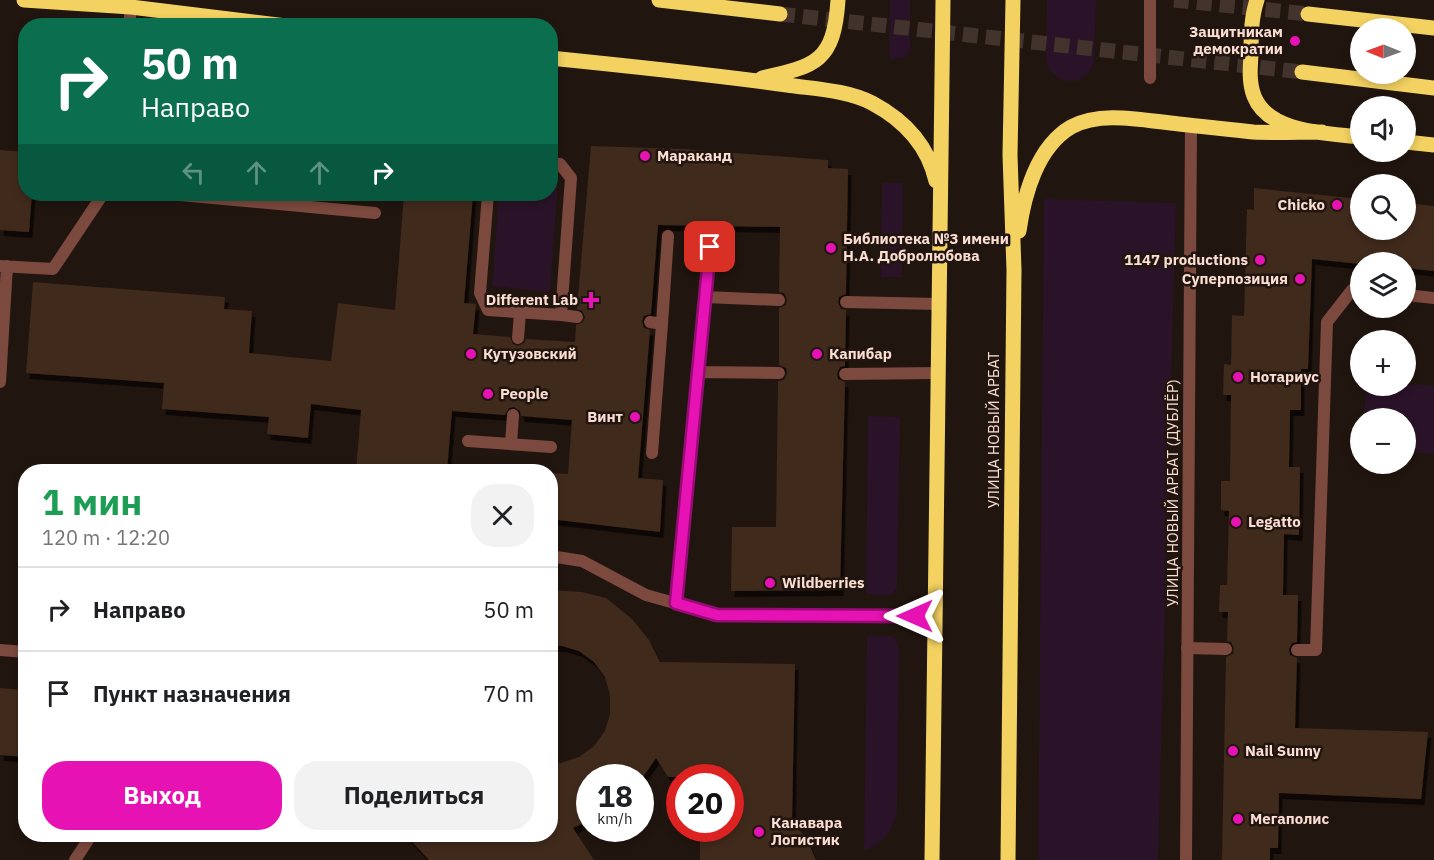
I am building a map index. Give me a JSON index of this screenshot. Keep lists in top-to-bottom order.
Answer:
{
  "streets": {
    "main road": ["УЛИЦА НОВЫЙ АРБАТ"],
    "street": ["УЛИЦА НОВЫЙ АРБАТ (ДУБЛЁР)"]
  },
  "places": {
    "other": [
      "Защитникам демократии",
      "Мараканд",
      "Chicko",
      "Библиотека №3 имени Н.А. Добролюбова",
      "1147 productions",
      "Суперпозиция",
      "Кутузовский",
      "Капибар",
      "Нотариус",
      "People",
      "Винт",
      "Legatto",
      "Wildberries",
      "Nail Sunny",
      "Мегаполис",
      "Канавара Логистик"
    ],
    "health": ["Different Lab"]
  },
  "north": "left",
  "page": {
    "map_buttons": ["+", "−"],
    "turn": ["50 m", "Направо"],
    "heading": ["1 мин", "120 m · 12:20"],
    "list": [
      {
        "name": "Направо",
        "value": "50 m"
      },
      {
        "name": "Пункт назначения",
        "value": "70 m"
      }
    ],
    "buttons": ["Выход", "Поделиться"],
    "speed": "18 km/h",
    "limit": "20"
  }
}
